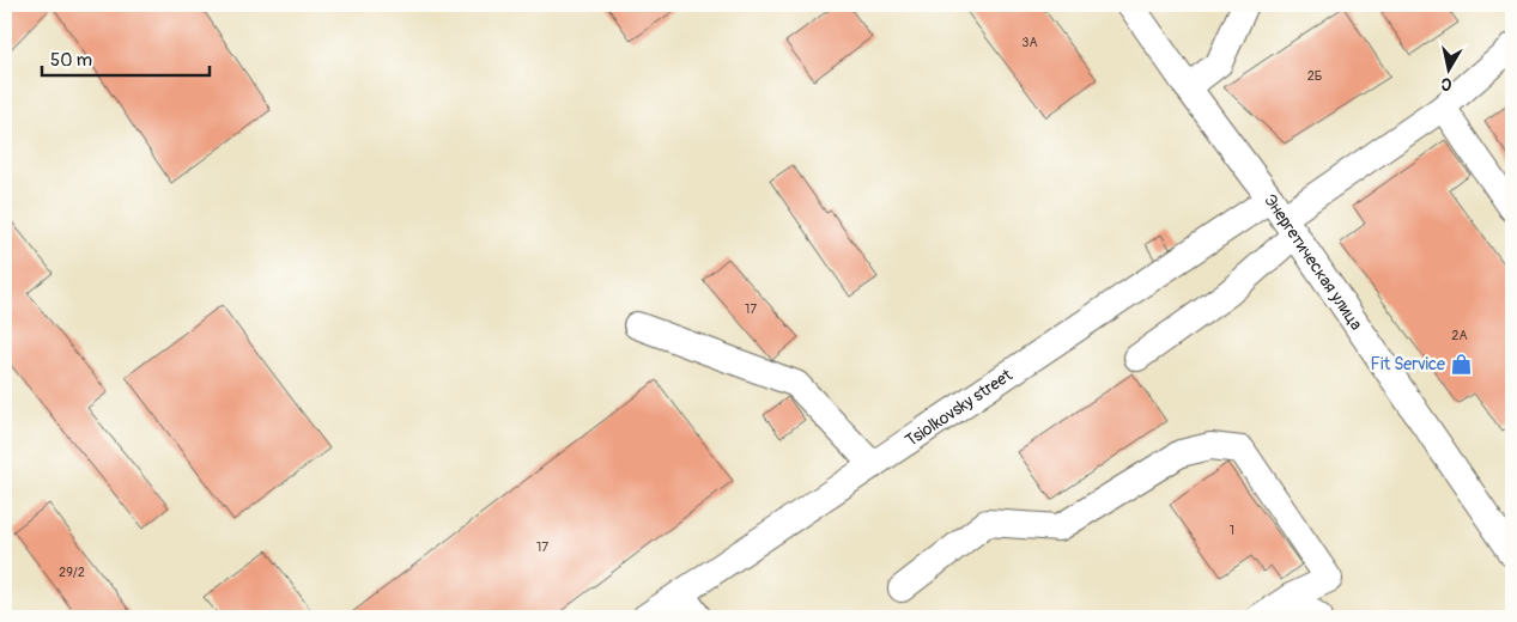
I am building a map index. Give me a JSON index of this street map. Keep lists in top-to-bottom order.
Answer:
{
  "streets": {
    "street": ["Энергетическая улица", "Tsiolkovsky street"]
  },
  "crossings": [
    ["Энергетическая улица", "Tsiolkovsky street"]
  ],
  "places": {
    "shop": ["Fit Service"]
  },
  "house_numbers": [
    "3А",
    "2Б",
    "17",
    "2А",
    "1",
    "17",
    "29/2"
  ],
  "scale_bar": "50 m",
  "north": "bottom"
}
